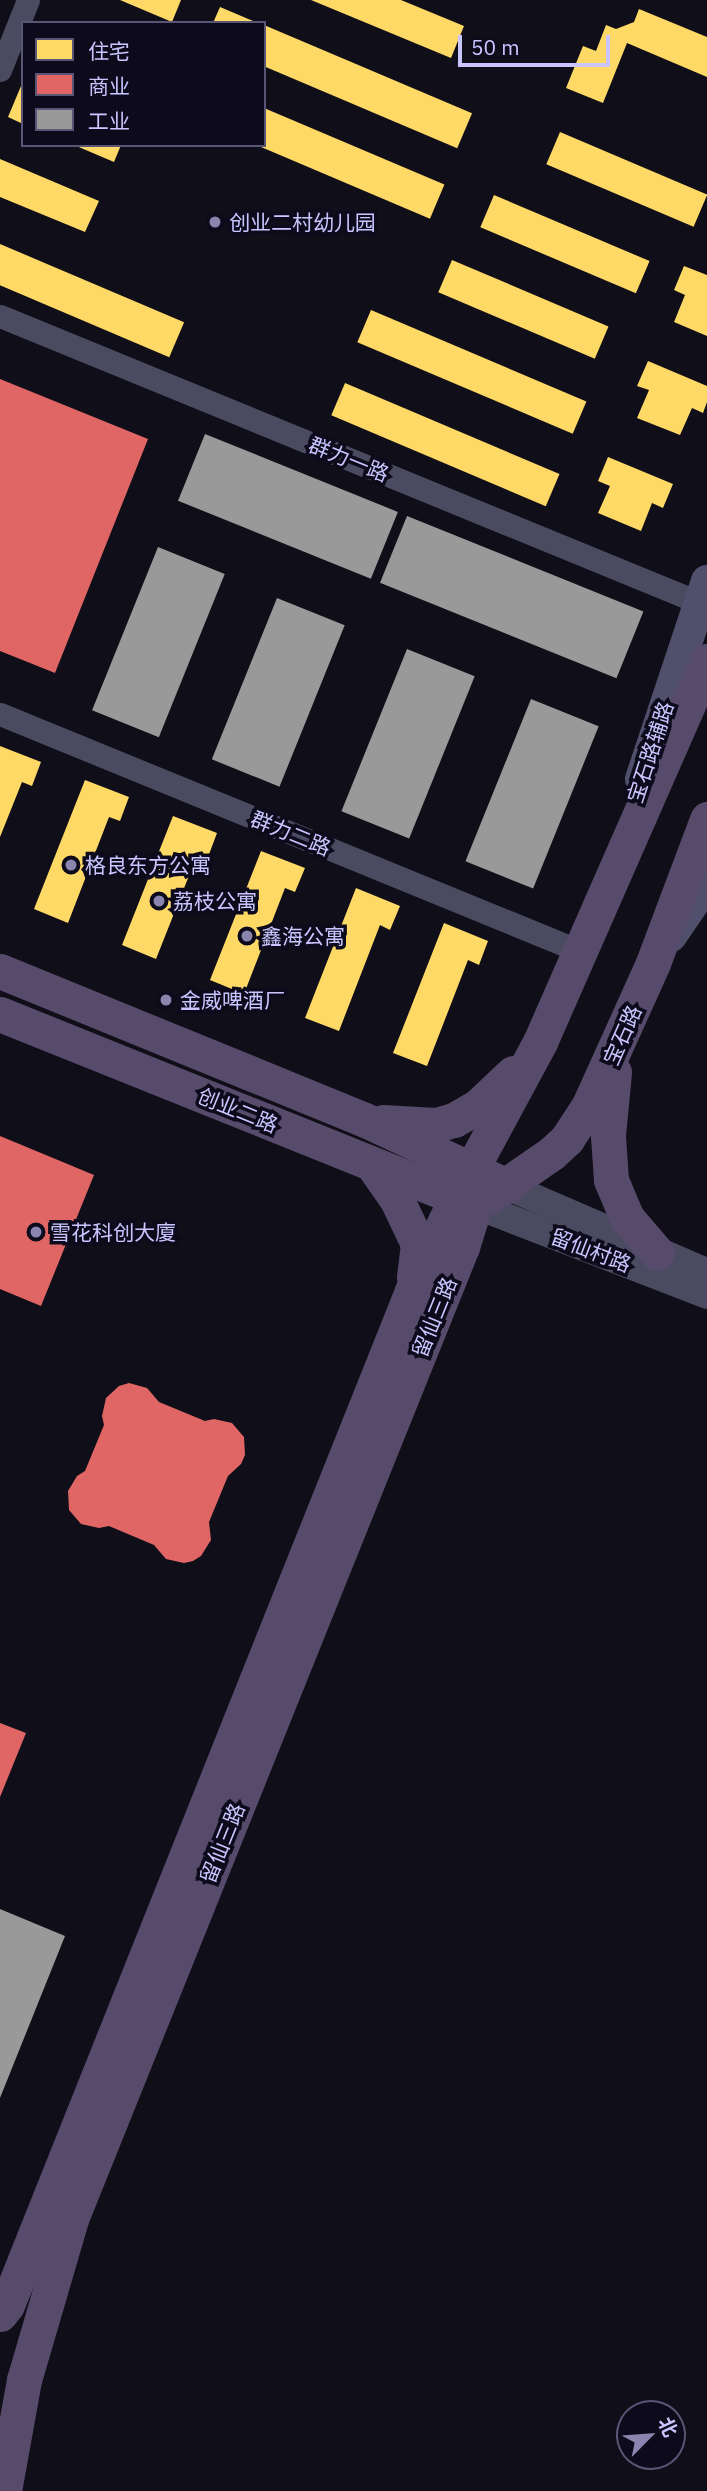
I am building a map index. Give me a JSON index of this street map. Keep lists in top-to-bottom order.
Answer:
{
  "streets": {
    "main road": [
      "宝石路辅路",
      "宝石路",
      "创业二路",
      "留仙三路"
    ],
    "street": ["群力一路", "群力二路", "留仙村路"]
  },
  "crossings": [
    ["群力一路", "宝石路辅路"],
    ["宝石路辅路", "群力二路"],
    ["宝石路", "创业二路"],
    ["宝石路", "留仙村路"],
    ["宝石路", "留仙三路"],
    ["创业二路", "留仙村路"],
    ["创业二路", "留仙三路"],
    ["留仙村路", "留仙三路"]
  ],
  "places": [
    "创业二村幼儿园",
    "格良东方公寓",
    "荔枝公寓",
    "鑫海公寓",
    "金威啤酒厂",
    "雪花科创大廈"
  ],
  "legend": ["住宅", "商业", "工业"],
  "scale_bar": "50 m",
  "north": "top right"
}
